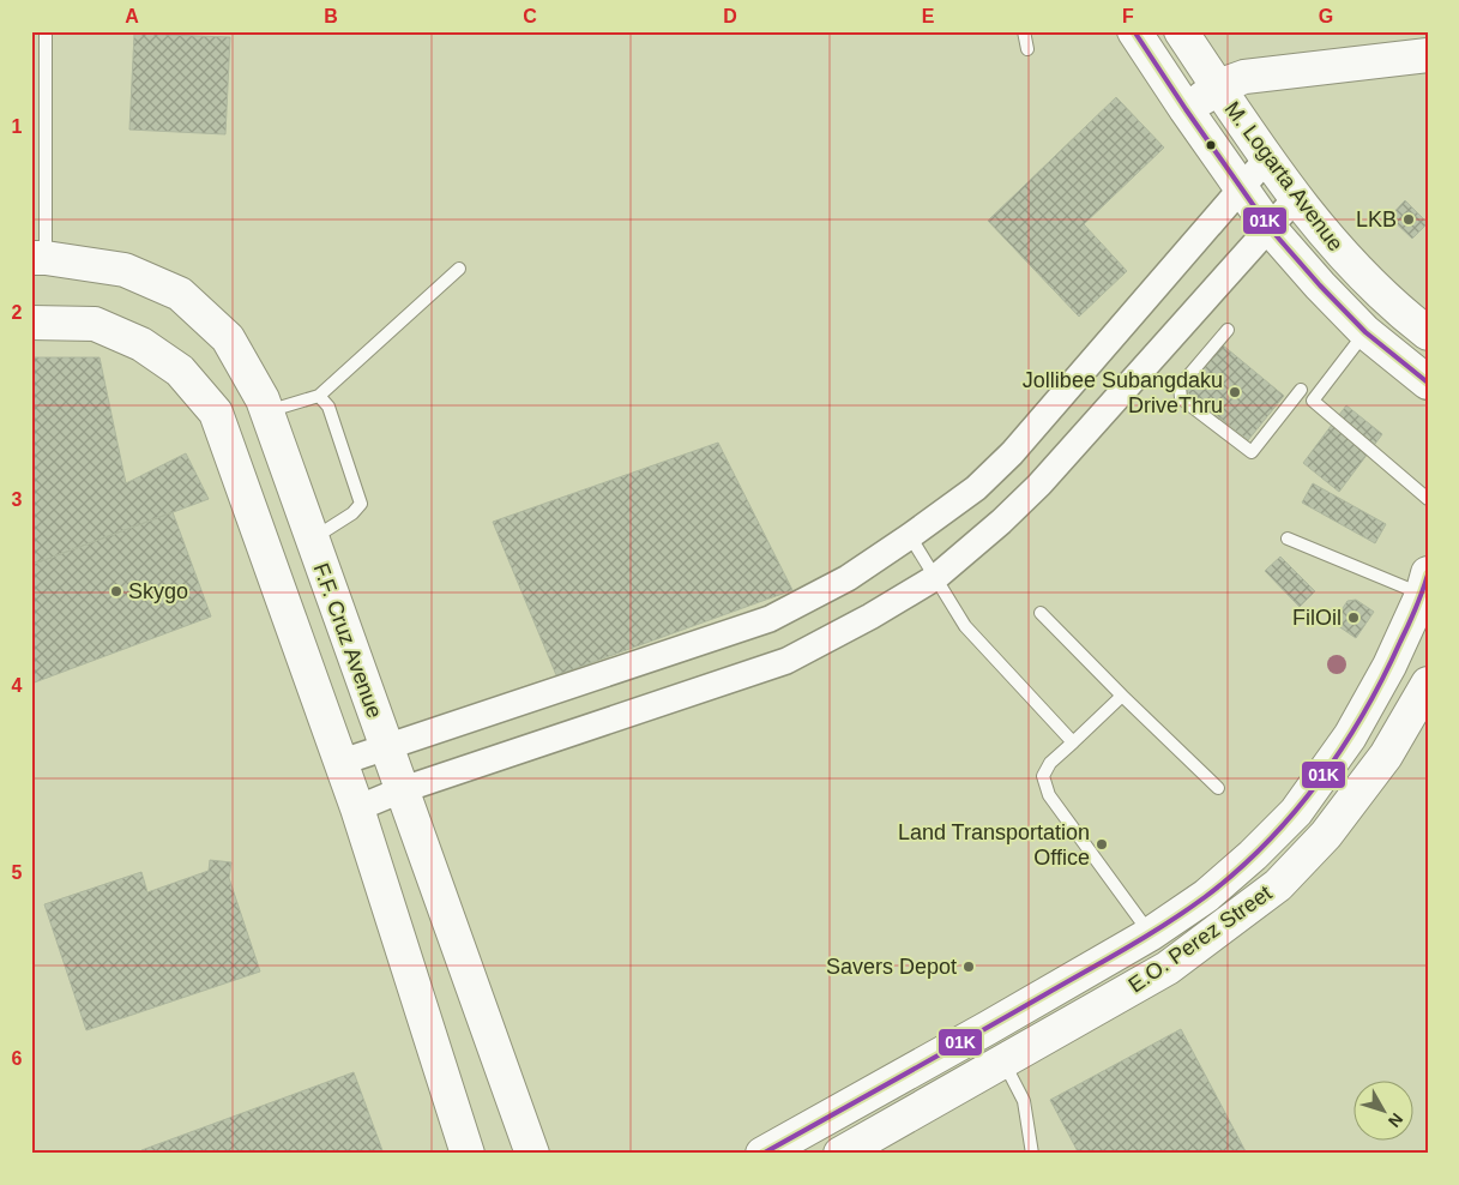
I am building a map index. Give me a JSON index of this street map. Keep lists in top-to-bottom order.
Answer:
{
  "streets": {
    "main road": ["M. Logarta Avenue", "F.F. Cruz Avenue", "E.O. Perez Street"]
  },
  "places": [
    "LKB",
    "Jollibee Subangdaku DriveThru",
    "Skygo",
    "FilOil",
    "Land Transportation Office",
    "Savers Depot"
  ],
  "lines": ["transit line 01K"],
  "north": "bottom right",
  "grid": {
    "columns": [
      "A",
      "B",
      "C",
      "D",
      "E",
      "F",
      "G"
    ],
    "rows": [
      "1",
      "2",
      "3",
      "4",
      "5",
      "6"
    ]
  }
}
